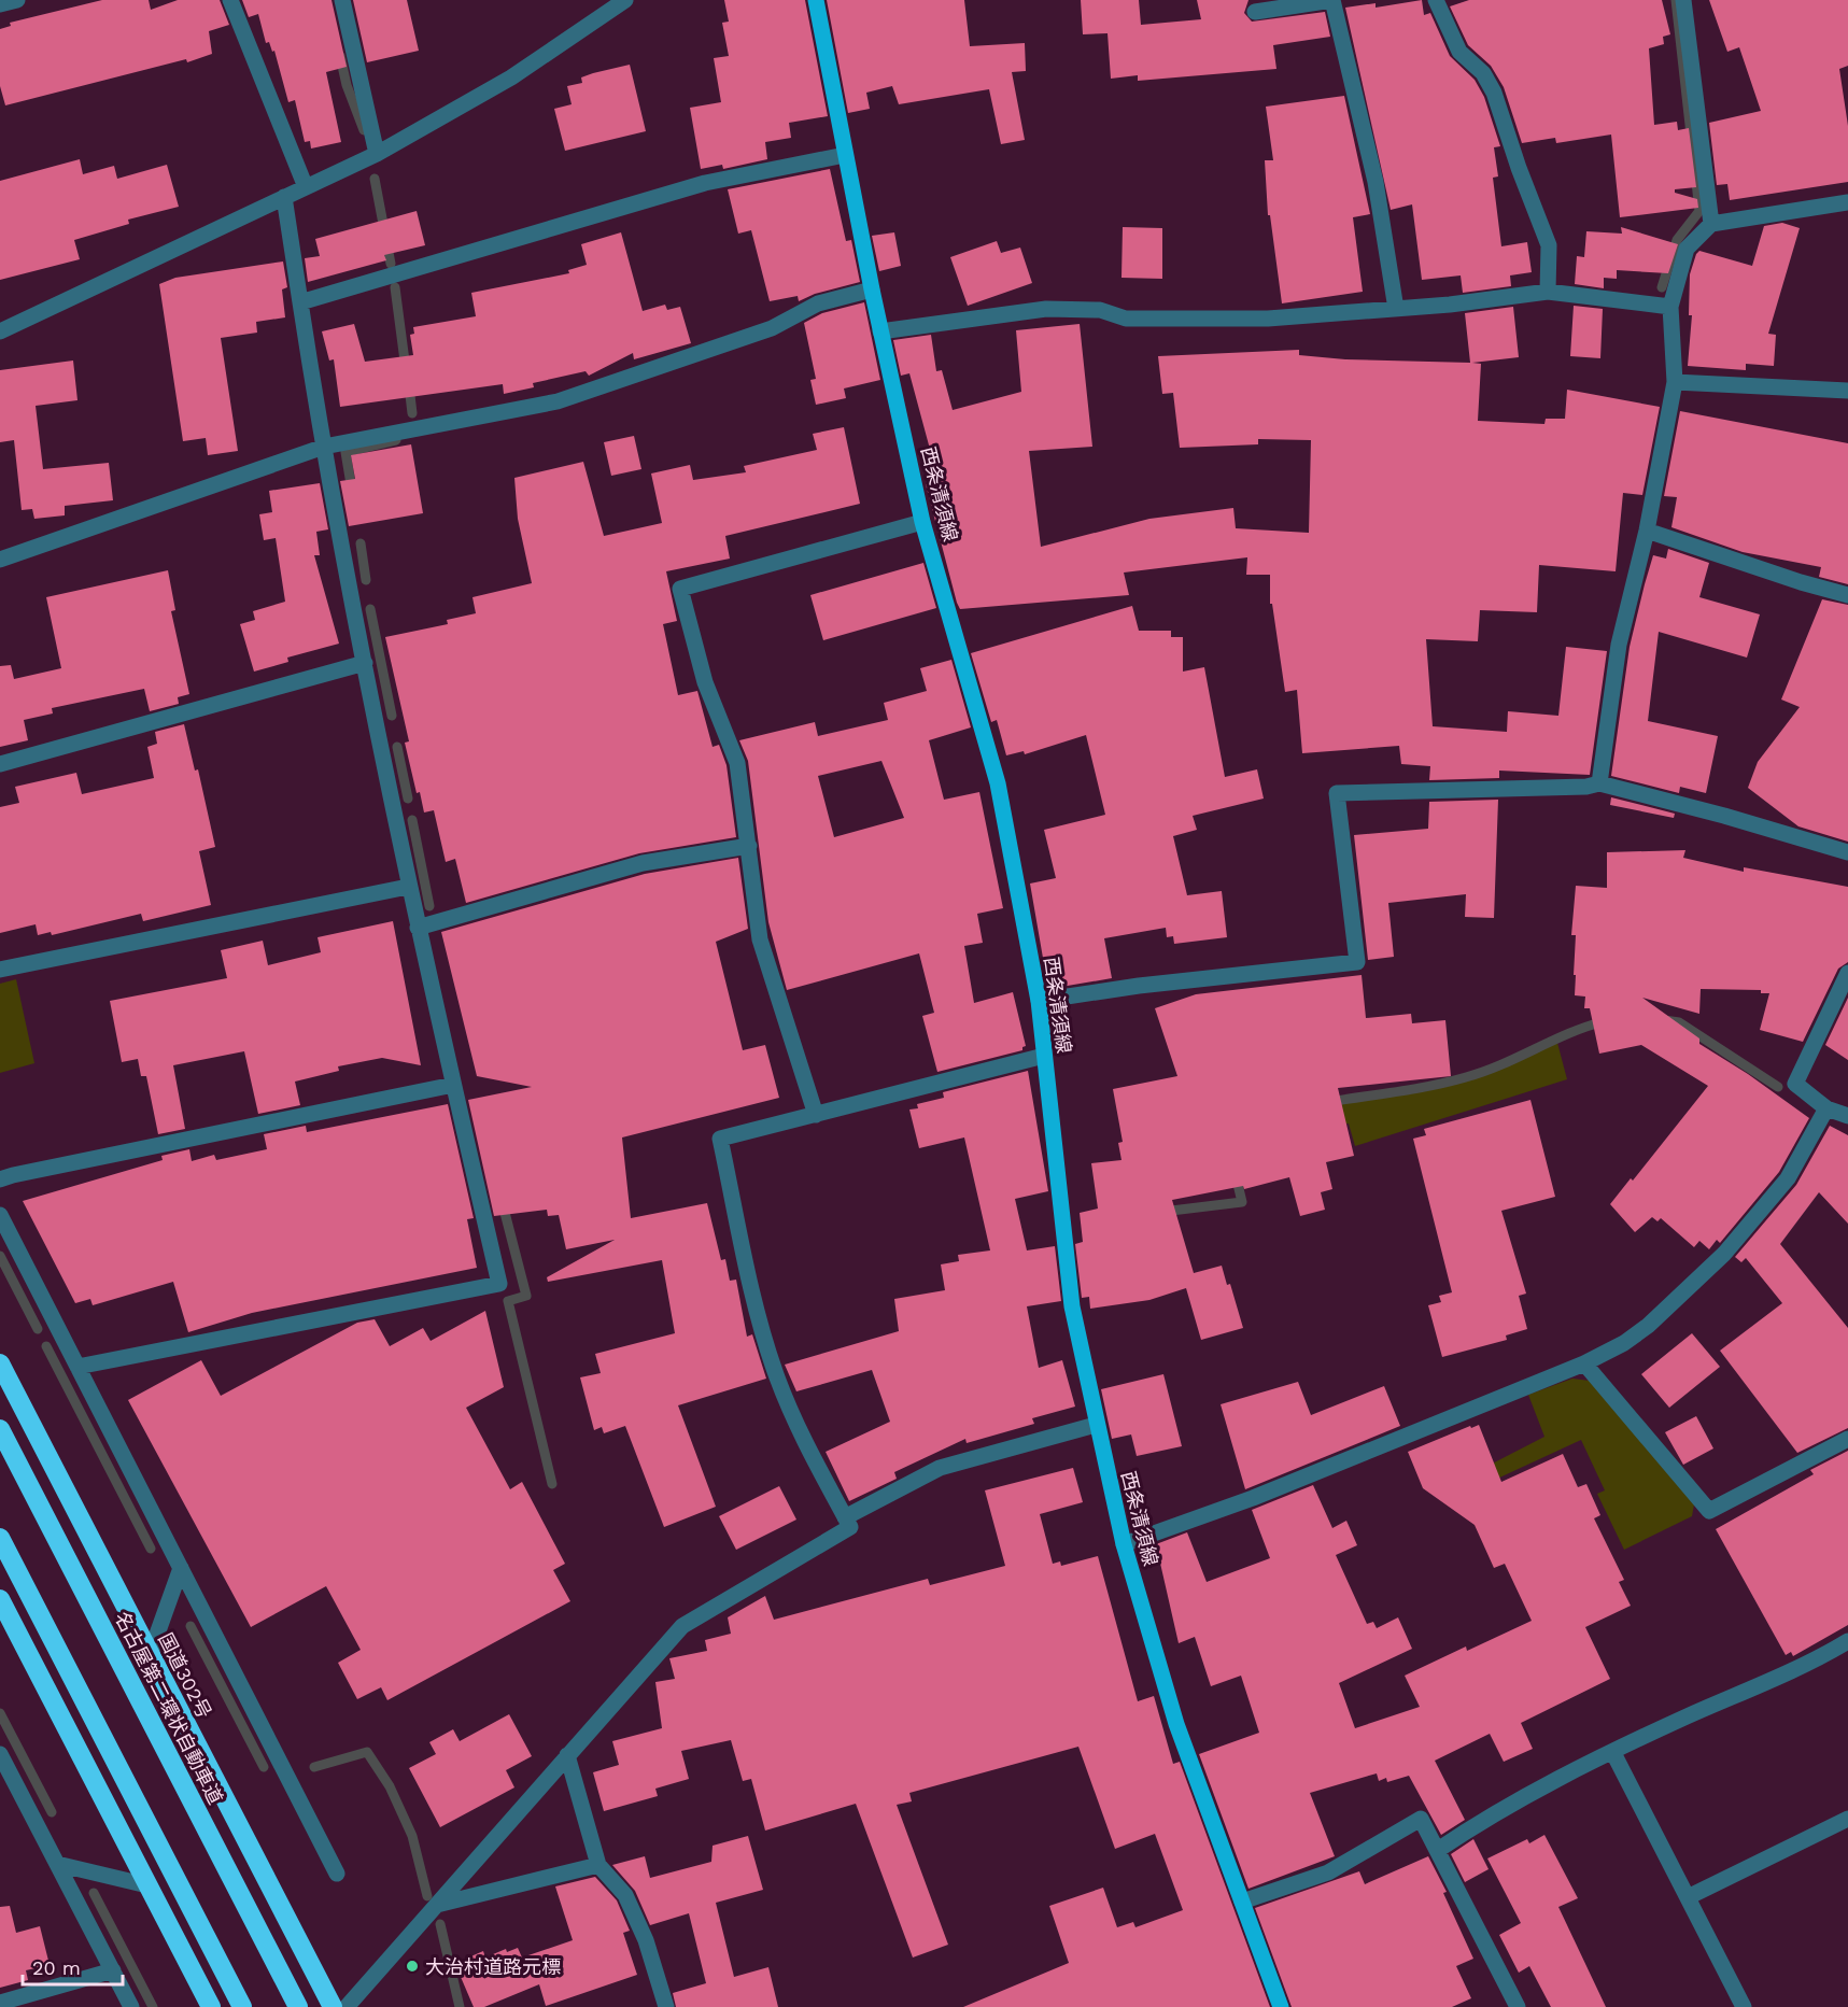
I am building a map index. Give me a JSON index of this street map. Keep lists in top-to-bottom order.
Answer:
{
  "streets": {
    "highway": ["国道302号", "名古屋第二環状自動車道"],
    "main road": ["西条清須線"]
  },
  "places": ["大治村道路元標"],
  "scale_bar": "20 m"
}
